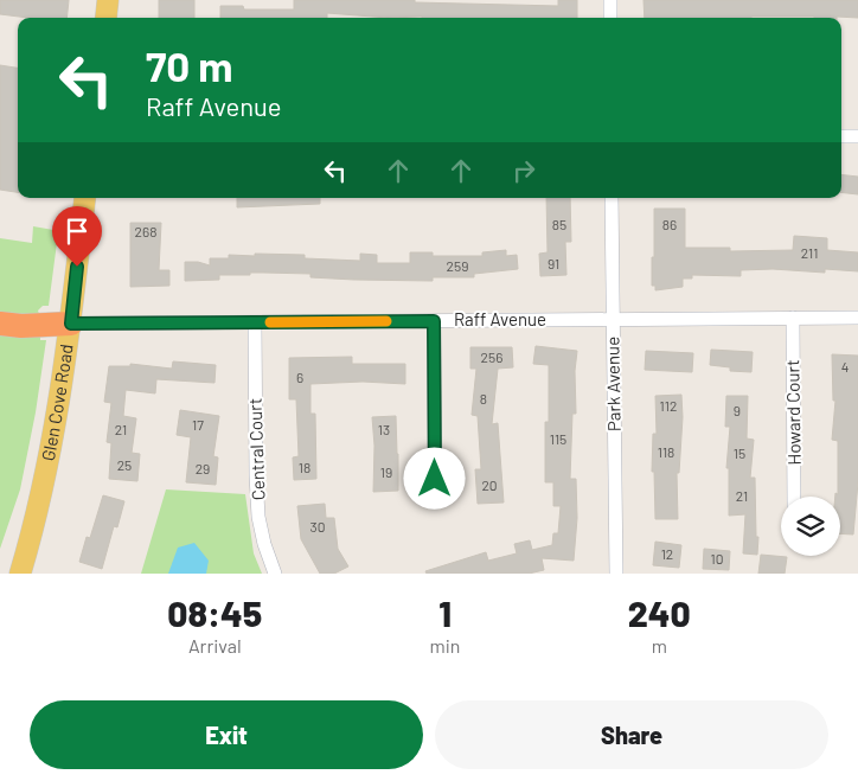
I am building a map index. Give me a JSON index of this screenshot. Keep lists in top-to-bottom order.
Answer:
{
  "streets": {
    "main road": ["Glen Cove Road"],
    "street": [
      "Raff Avenue",
      "Park Avenue",
      "Howard Court",
      "Central Court"
    ]
  },
  "crossings": [
    ["Raff Avenue", "Park Avenue"],
    ["Raff Avenue", "Glen Cove Road"],
    ["Raff Avenue", "Howard Court"],
    ["Raff Avenue", "Central Court"]
  ],
  "house_numbers": [
    "85",
    "86",
    "268",
    "211",
    "91",
    "259",
    "256",
    "4",
    "6",
    "8",
    "112",
    "9",
    "17",
    "21",
    "13",
    "115",
    "118",
    "15",
    "25",
    "18",
    "29",
    "19",
    "20",
    "21",
    "30",
    "12",
    "10"
  ],
  "page": {
    "turn": ["70 m", "Raff Avenue"],
    "eta": [
      "08:45",
      "Arrival",
      "1",
      "min",
      "240",
      "m"
    ],
    "buttons": ["Exit", "Share"]
  }
}
